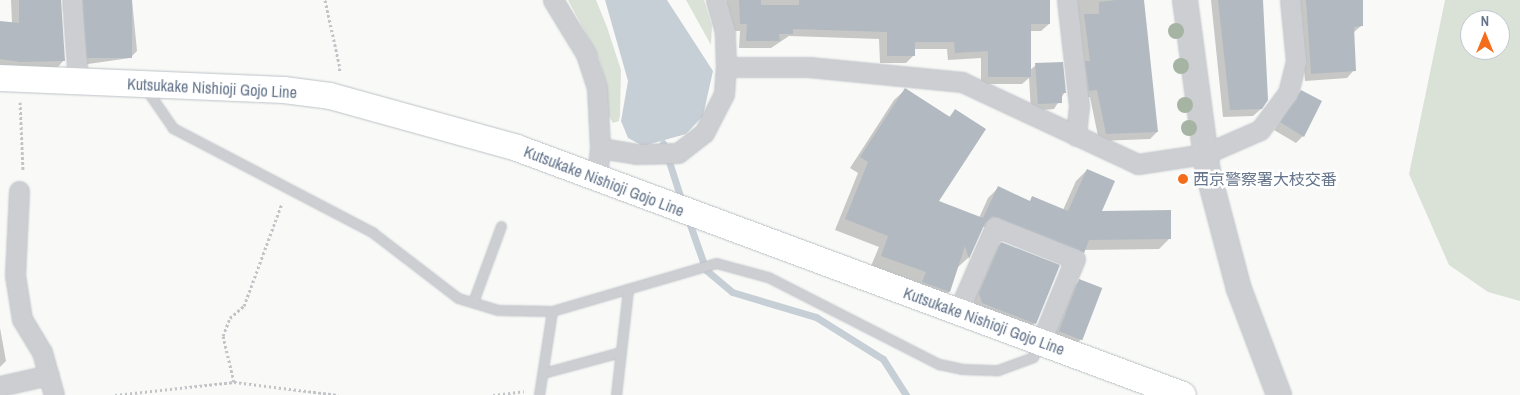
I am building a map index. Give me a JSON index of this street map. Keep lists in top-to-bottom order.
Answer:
{
  "streets": {
    "main road": ["Kutsukake Nishioji Gojo Line"]
  },
  "places": ["西京警察署大枝交番"],
  "north": "top"
}
